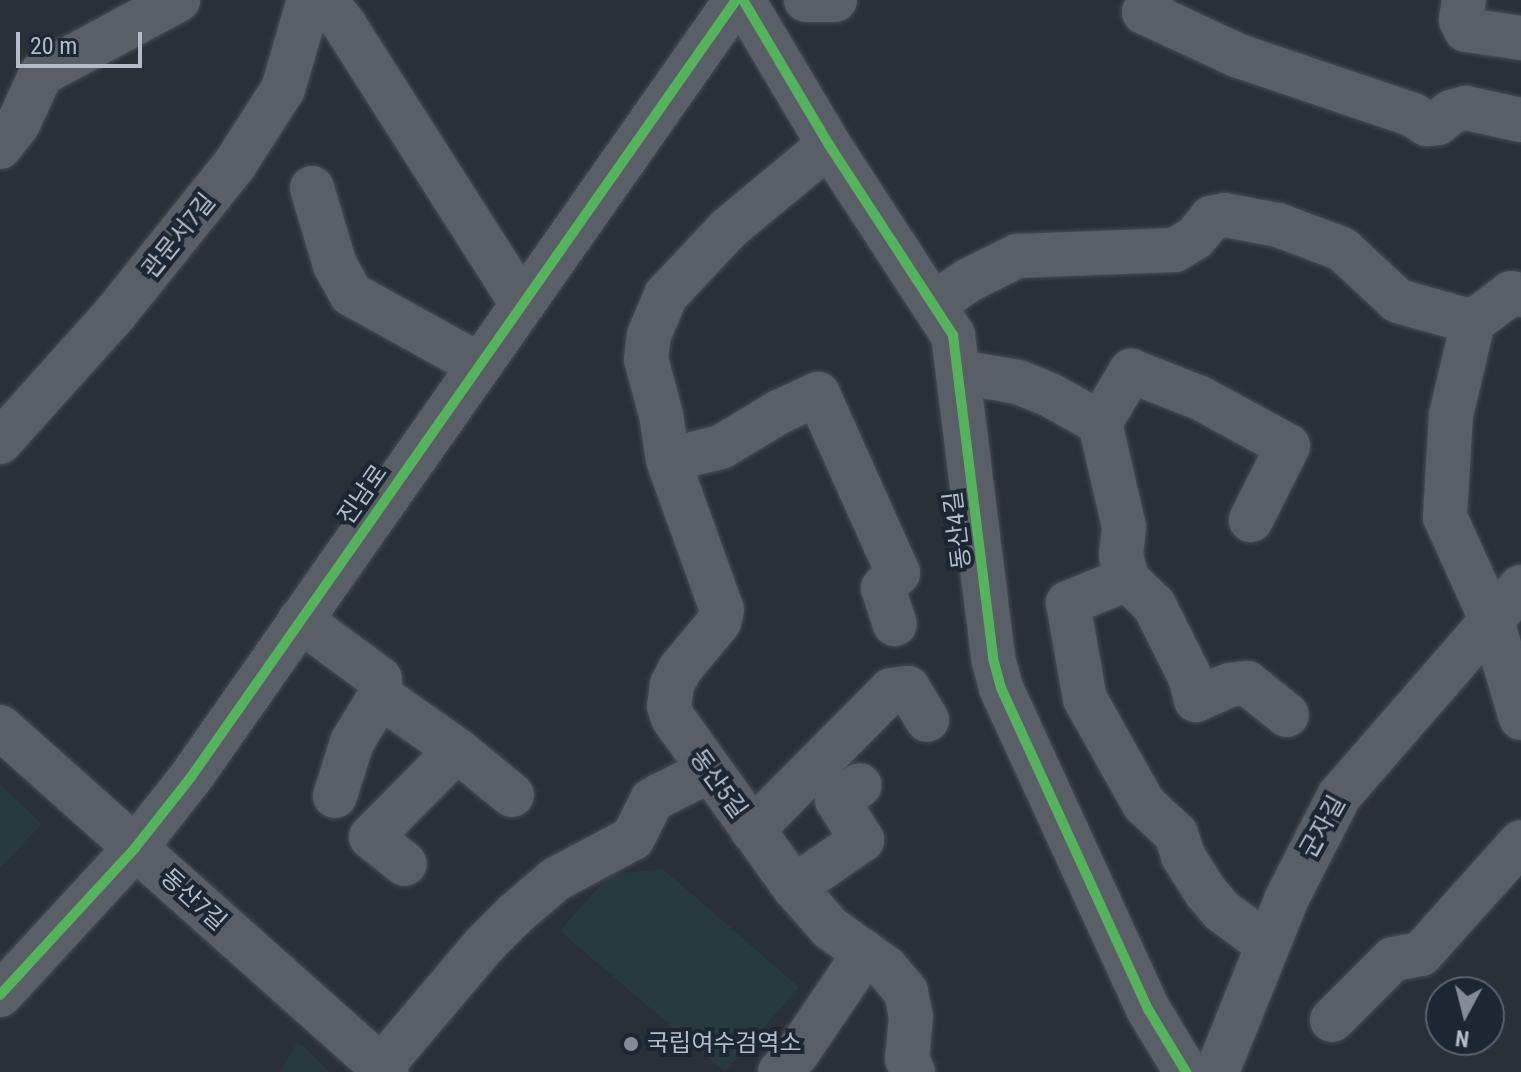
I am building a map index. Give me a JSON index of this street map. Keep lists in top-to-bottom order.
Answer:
{
  "streets": {
    "street": [
      "관문서7길",
      "진남로",
      "동산4길",
      "동산5길",
      "군자길",
      "동산7길"
    ]
  },
  "crossings": [
    ["진남로", "동산7길"],
    ["동산4길", "동산5길"]
  ],
  "places": ["국립여수검역소"],
  "scale_bar": "20 m",
  "north": "bottom"
}
